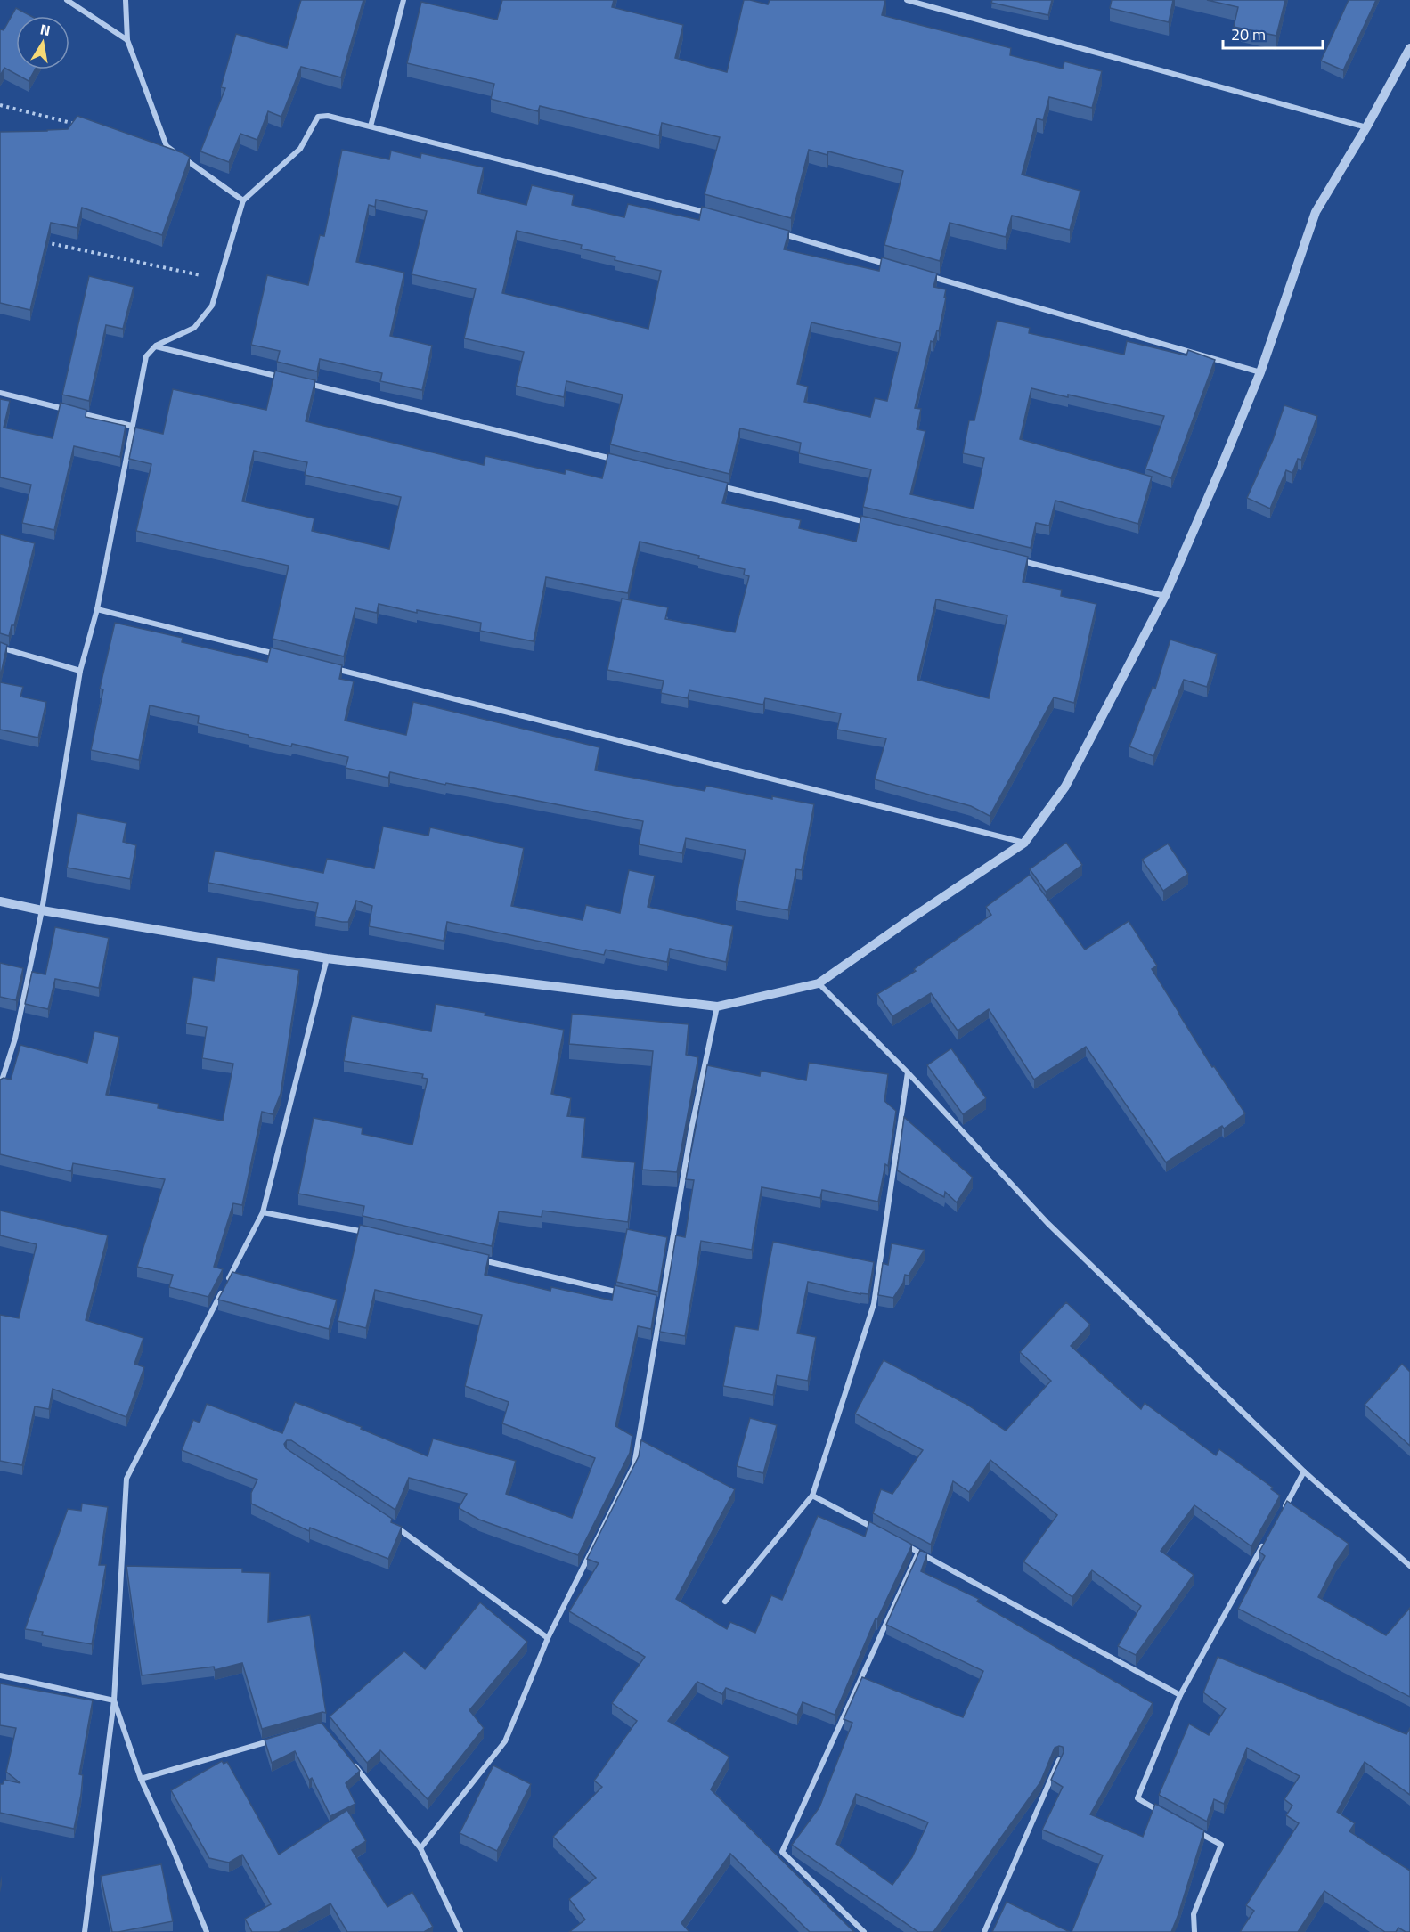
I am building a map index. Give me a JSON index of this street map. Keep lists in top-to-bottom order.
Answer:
{
  "scale_bar": "20 m",
  "north": "top"
}
